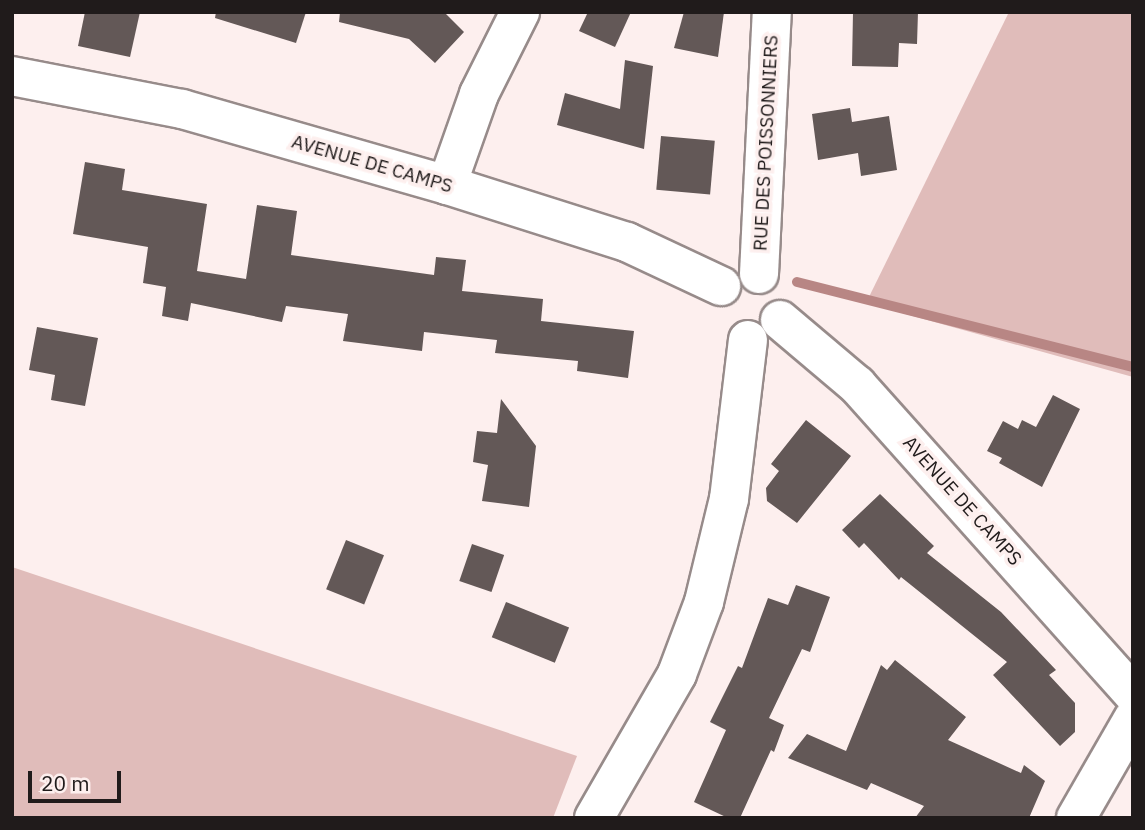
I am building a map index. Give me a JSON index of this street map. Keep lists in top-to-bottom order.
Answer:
{
  "streets": {
    "street": ["RUE DES POISSONNIERS", "AVENUE DE CAMPS"]
  },
  "crossings": [
    ["RUE DES POISSONNIERS", "AVENUE DE CAMPS"]
  ],
  "scale_bar": "20 m"
}
